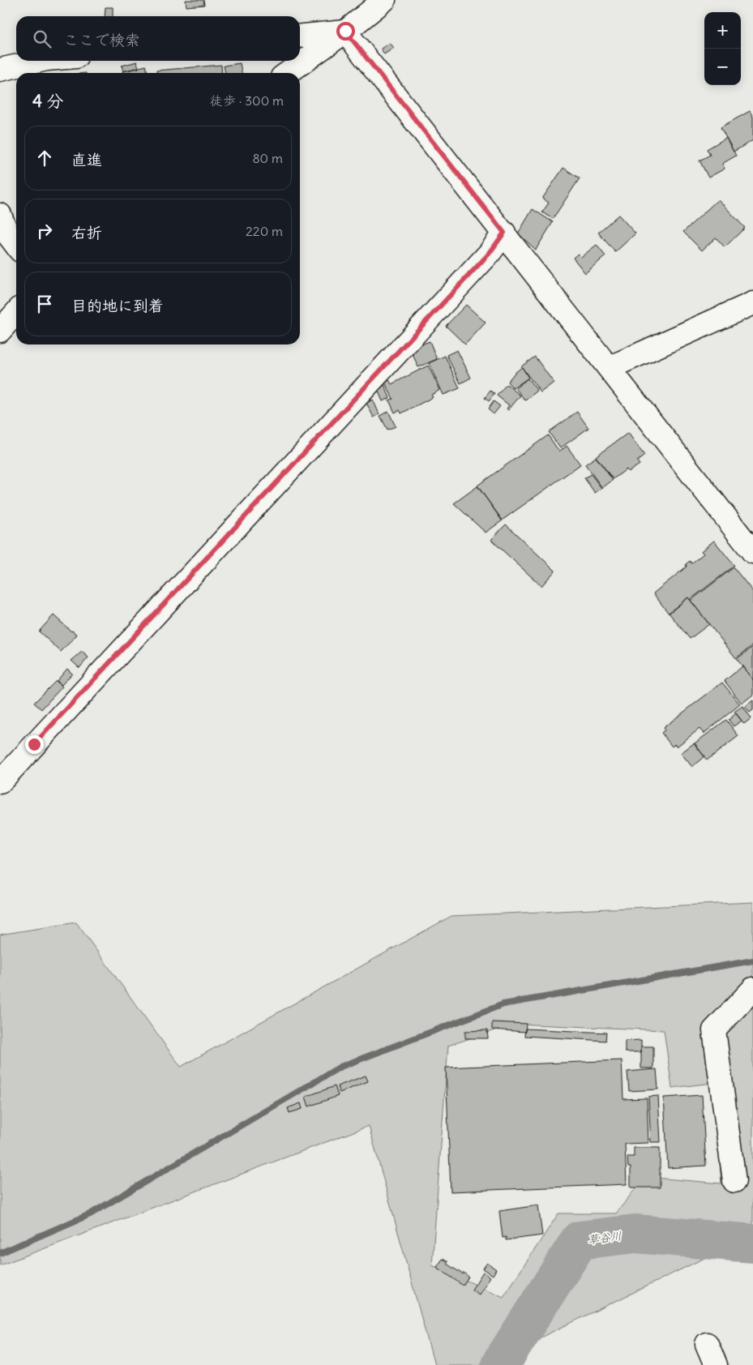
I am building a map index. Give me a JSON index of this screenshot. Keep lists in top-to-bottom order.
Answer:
{
  "water": ["草谷川"],
  "page": {
    "map_buttons": ["+", "−"],
    "search": "ここで検索",
    "heading": ["4 分", "徒歩 · 300 m"],
    "list": [
      ["直進", "80 m"],
      ["右折", "220 m"],
      "目的地に到着"
    ]
  }
}
